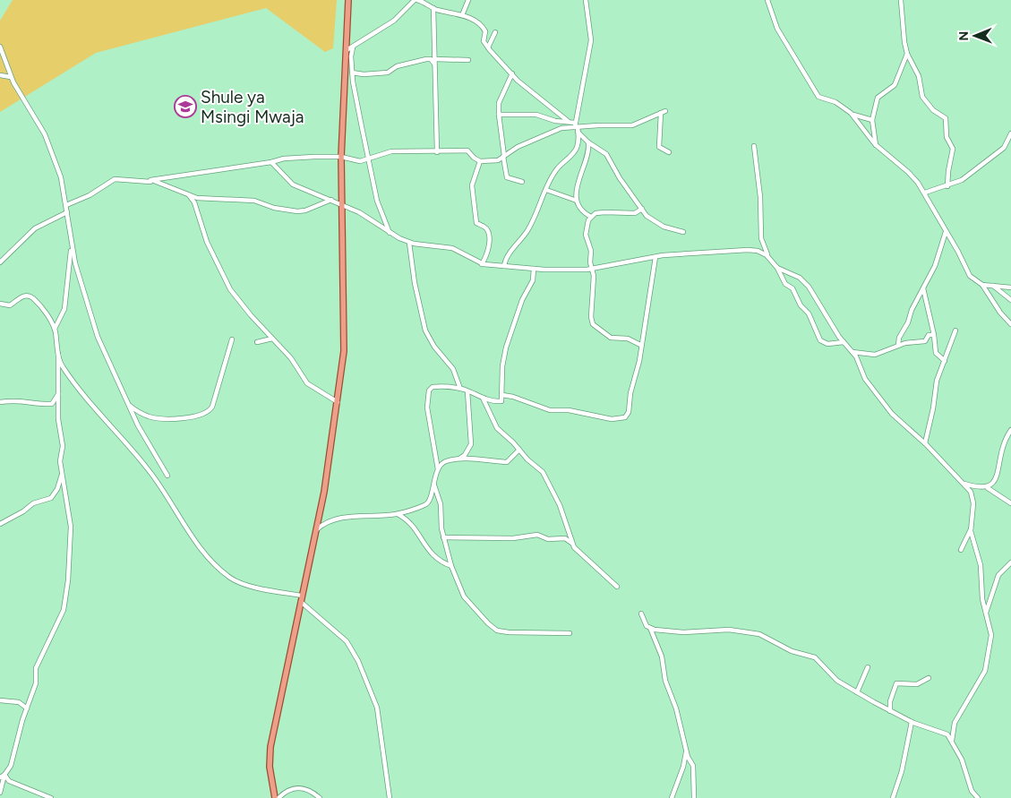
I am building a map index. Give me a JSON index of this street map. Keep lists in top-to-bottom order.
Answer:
{
  "places": {
    "school or university": ["Shule ya Msingi Mwaja"]
  },
  "north": "left"
}
